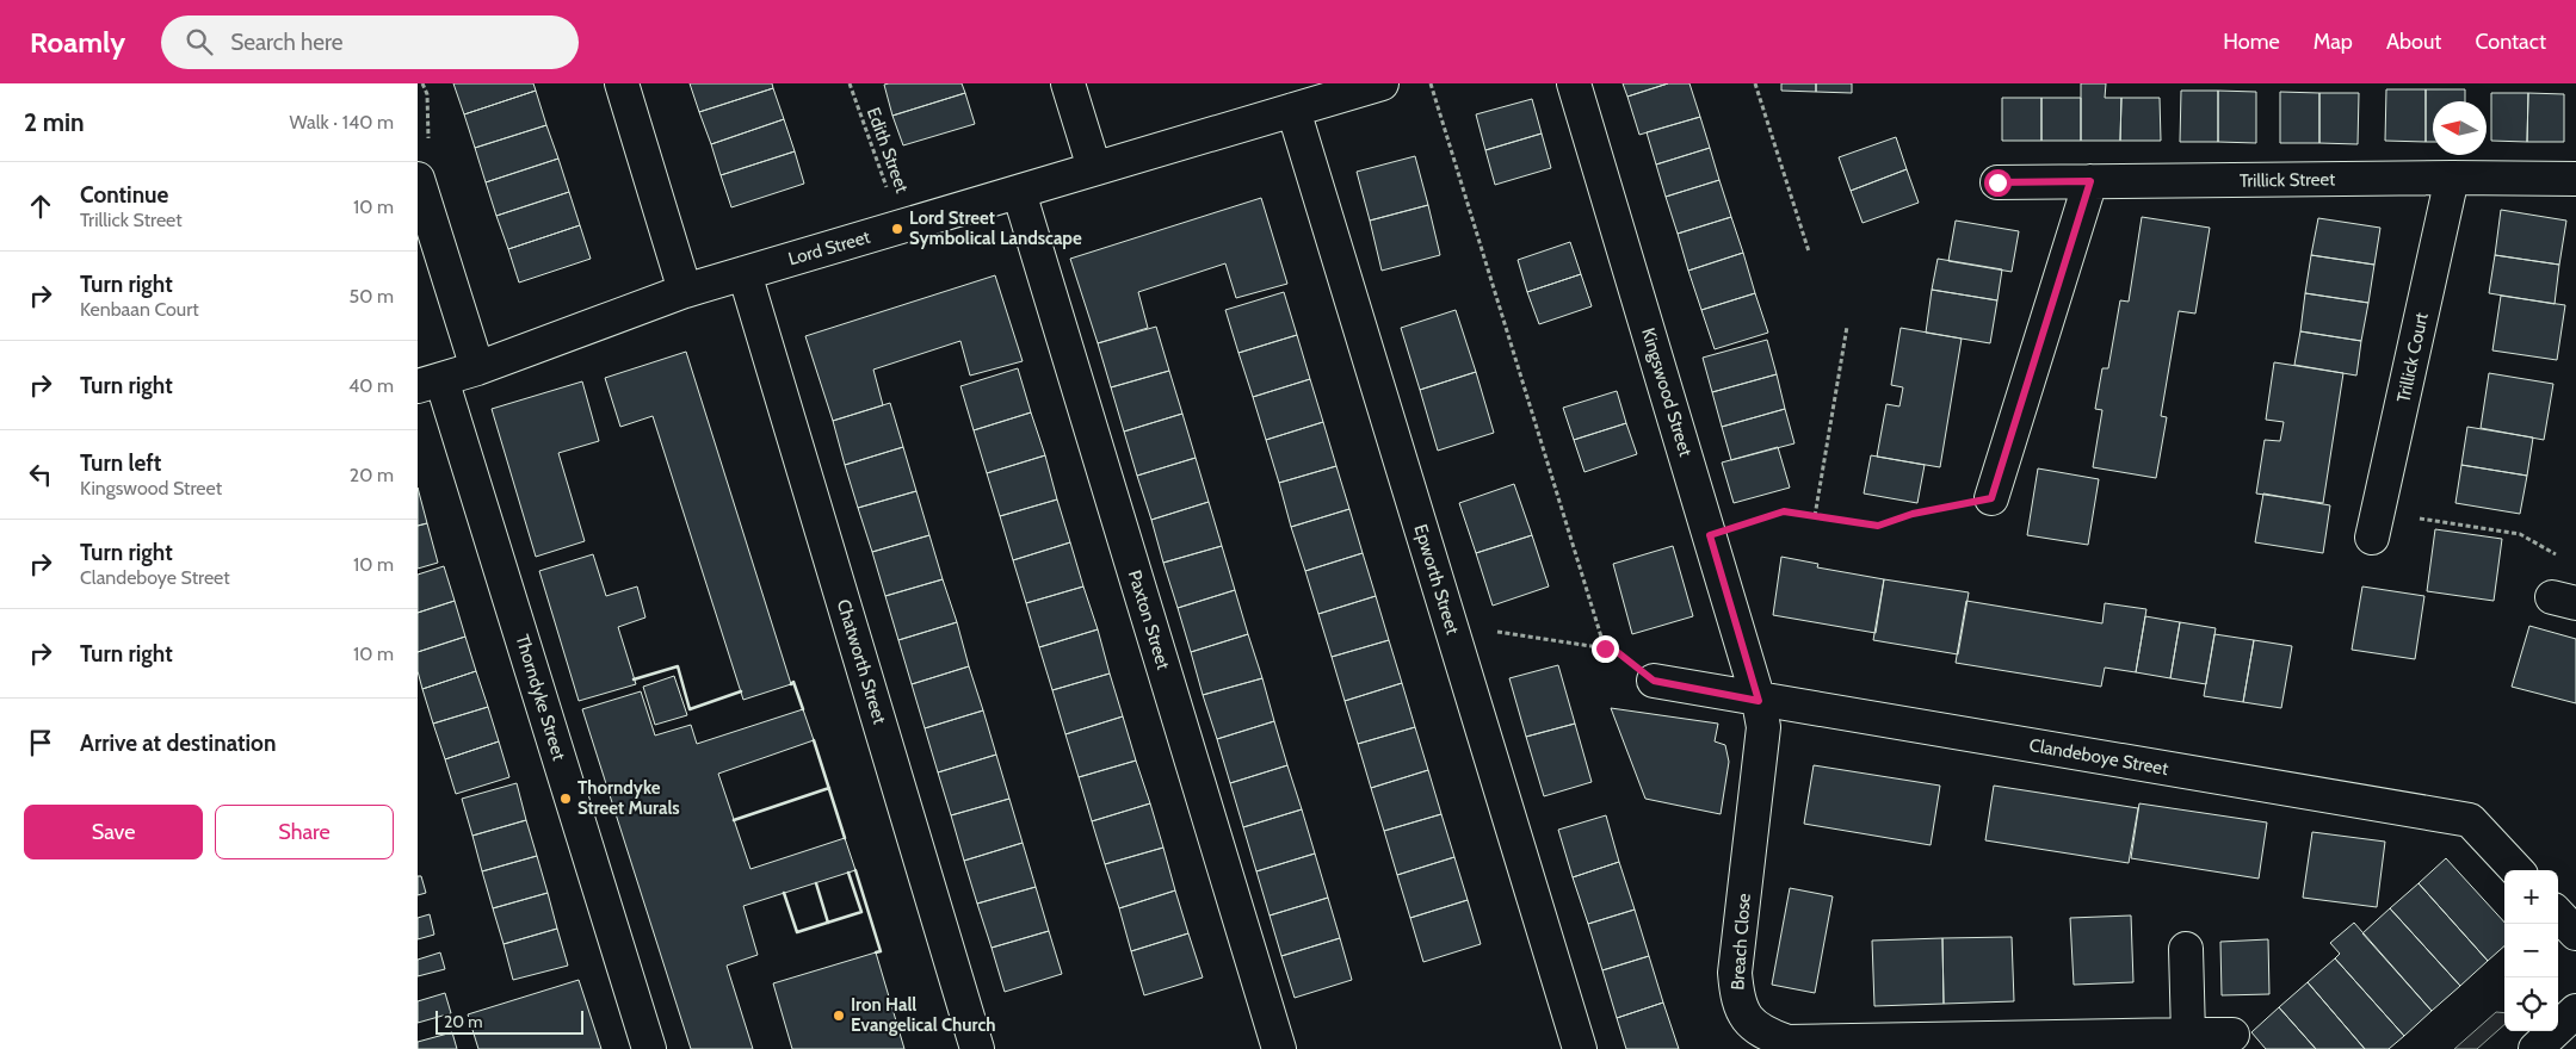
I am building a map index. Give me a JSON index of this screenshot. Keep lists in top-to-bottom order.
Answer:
{
  "streets": {
    "street": [
      "Trillick Street",
      "Lord Street",
      "Trillick Court",
      "Kingswood Street",
      "Epworth Street",
      "Paxton Street",
      "Chatworth Street",
      "Thorndyke Street",
      "Clandeboye Street",
      "Breach Close"
    ],
    "path": ["Edith Street"]
  },
  "crossings": [
    ["Edith Street", "Lord Street"],
    ["Trillick Street", "Trillick Court"],
    ["Lord Street", "Epworth Street"],
    ["Lord Street", "Paxton Street"],
    ["Lord Street", "Chatworth Street"],
    ["Lord Street", "Thorndyke Street"],
    ["Kingswood Street", "Clandeboye Street"],
    ["Kingswood Street", "Breach Close"],
    ["Clandeboye Street", "Breach Close"]
  ],
  "places": ["Lord Street Symbolical Landscape", "Thorndyke Street Murals", "Iron Hall Evangelical Church"],
  "scale_bar": "20 m",
  "north": "left",
  "page": {
    "header": "Roamly",
    "search": "Search here",
    "nav": [
      "Home",
      "Map",
      "About",
      "Contact"
    ],
    "heading": ["2 min", "Walk · 140 m"],
    "list": [
      ["Continue", "Trillick Street", "10 m"],
      ["Turn right", "Kenbaan Court", "50 m"],
      ["Turn right", "40 m"],
      ["Turn left", "Kingswood Street", "20 m"],
      ["Turn right", "Clandeboye Street", "10 m"],
      ["Turn right", "10 m"],
      "Arrive at destination"
    ],
    "buttons": ["Save", "Share"],
    "map_buttons": ["+", "−"],
    "scale": "20 m"
  }
}
